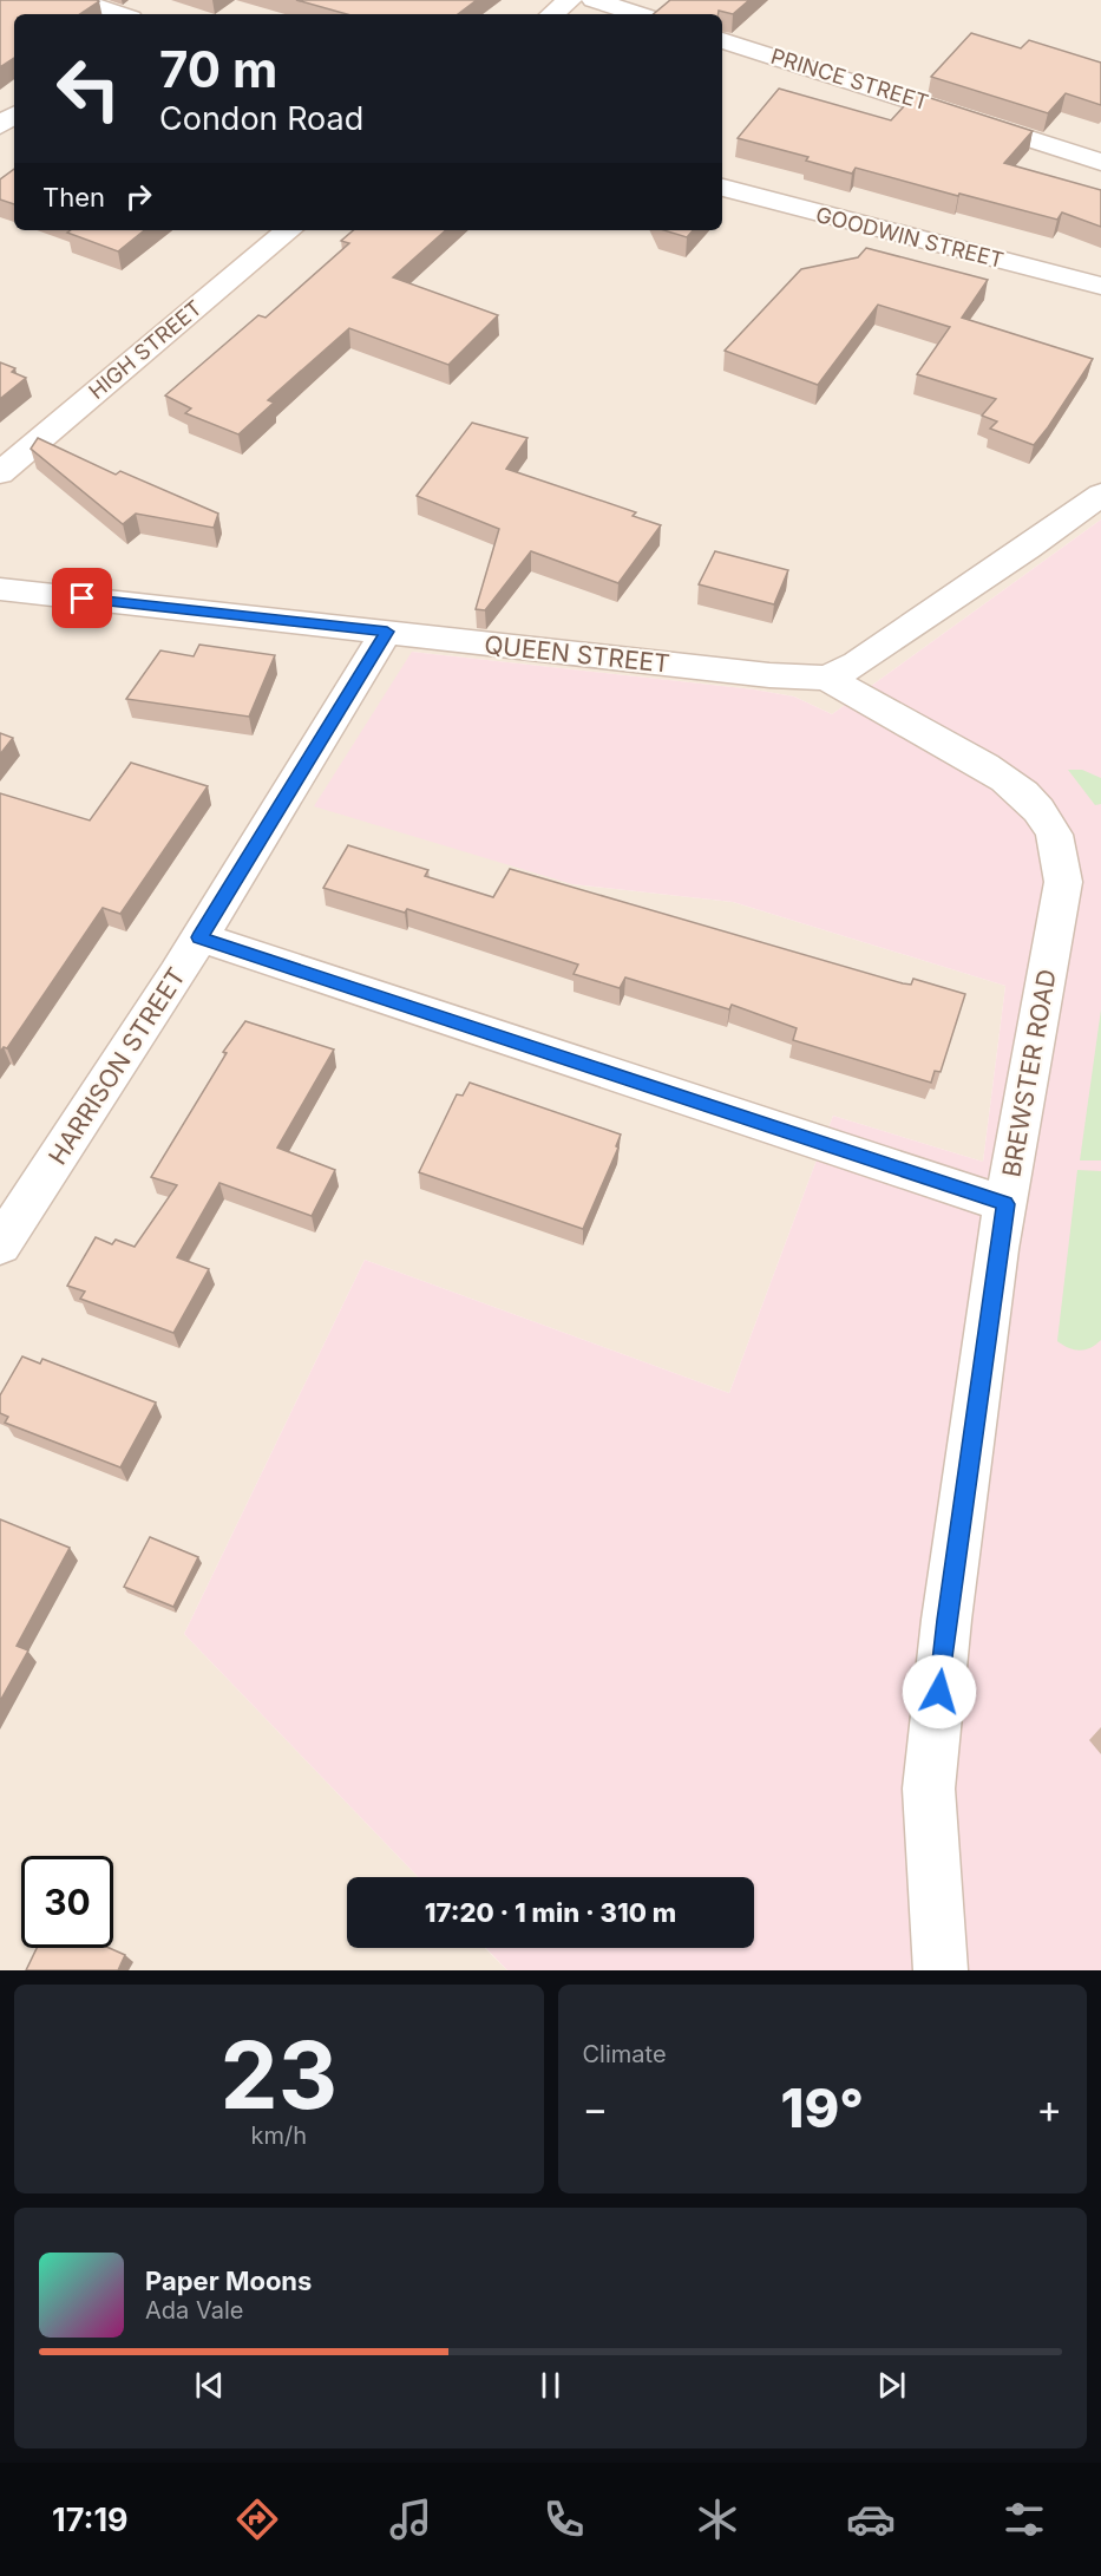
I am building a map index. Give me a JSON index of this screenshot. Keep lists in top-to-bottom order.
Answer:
{
  "streets": {
    "street": [
      "PRINCE STREET",
      "GOODWIN STREET",
      "HIGH STREET",
      "QUEEN STREET",
      "HARRISON STREET",
      "BREWSTER ROAD"
    ]
  },
  "crossings": [
    ["QUEEN STREET", "HARRISON STREET"],
    ["QUEEN STREET", "BREWSTER ROAD"]
  ],
  "page": {
    "turn": ["70 m", "Condon Road"],
    "then": "Then",
    "limit": "30",
    "trip": "17:20 · 1 min · 310 m",
    "tile": [
      ["23", "km/h"],
      "Climate"
    ],
    "heat": ["−", "19°", "+"],
    "song": ["Paper Moons", "Ada Vale"],
    "tabs": "17:19"
  }
}
